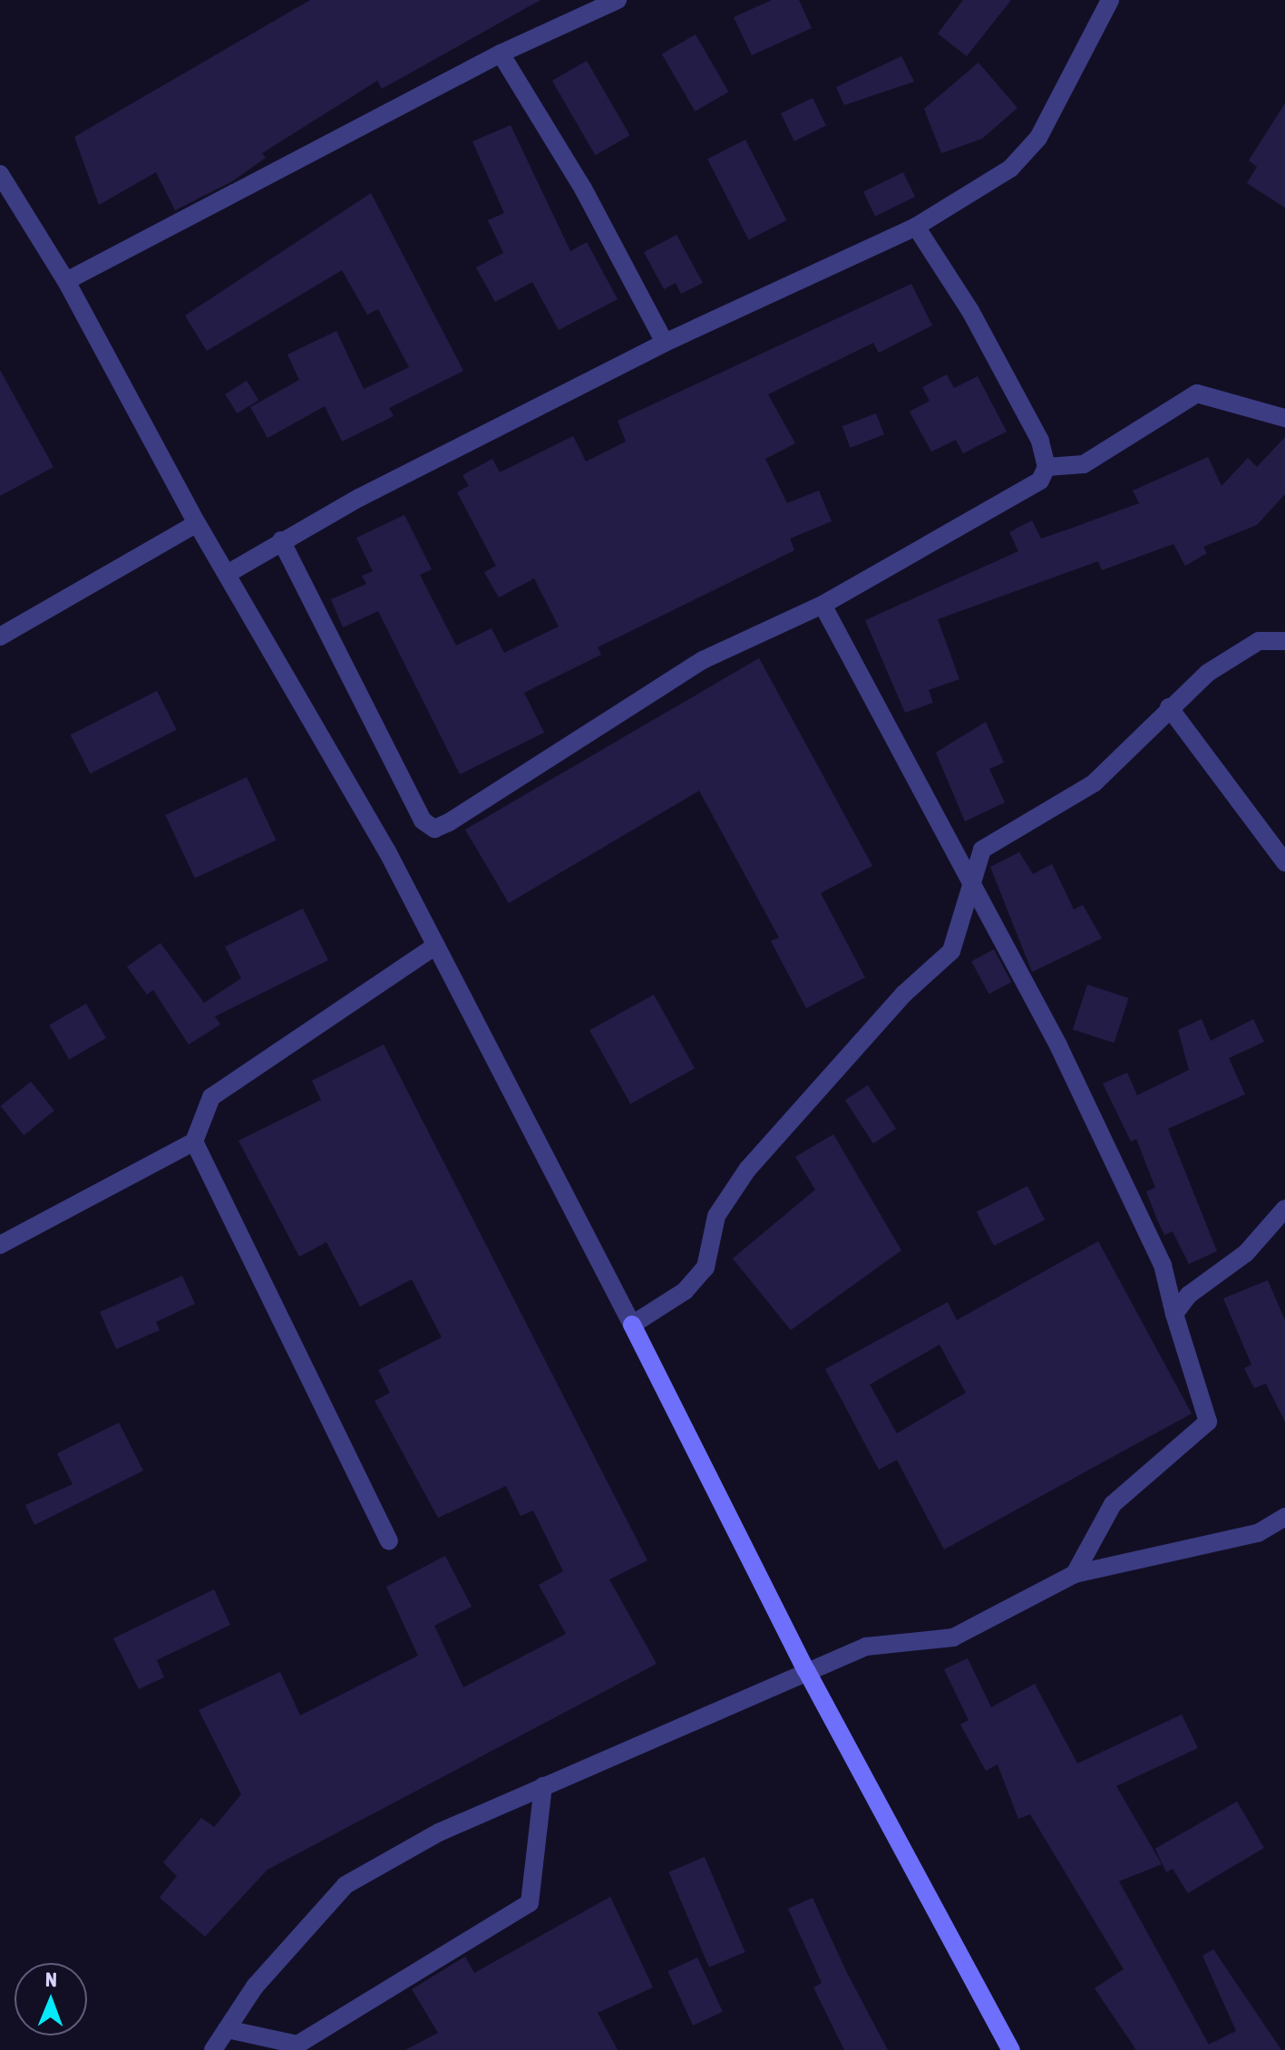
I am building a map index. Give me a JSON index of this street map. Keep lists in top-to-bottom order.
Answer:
{
  "north": "top"
}
